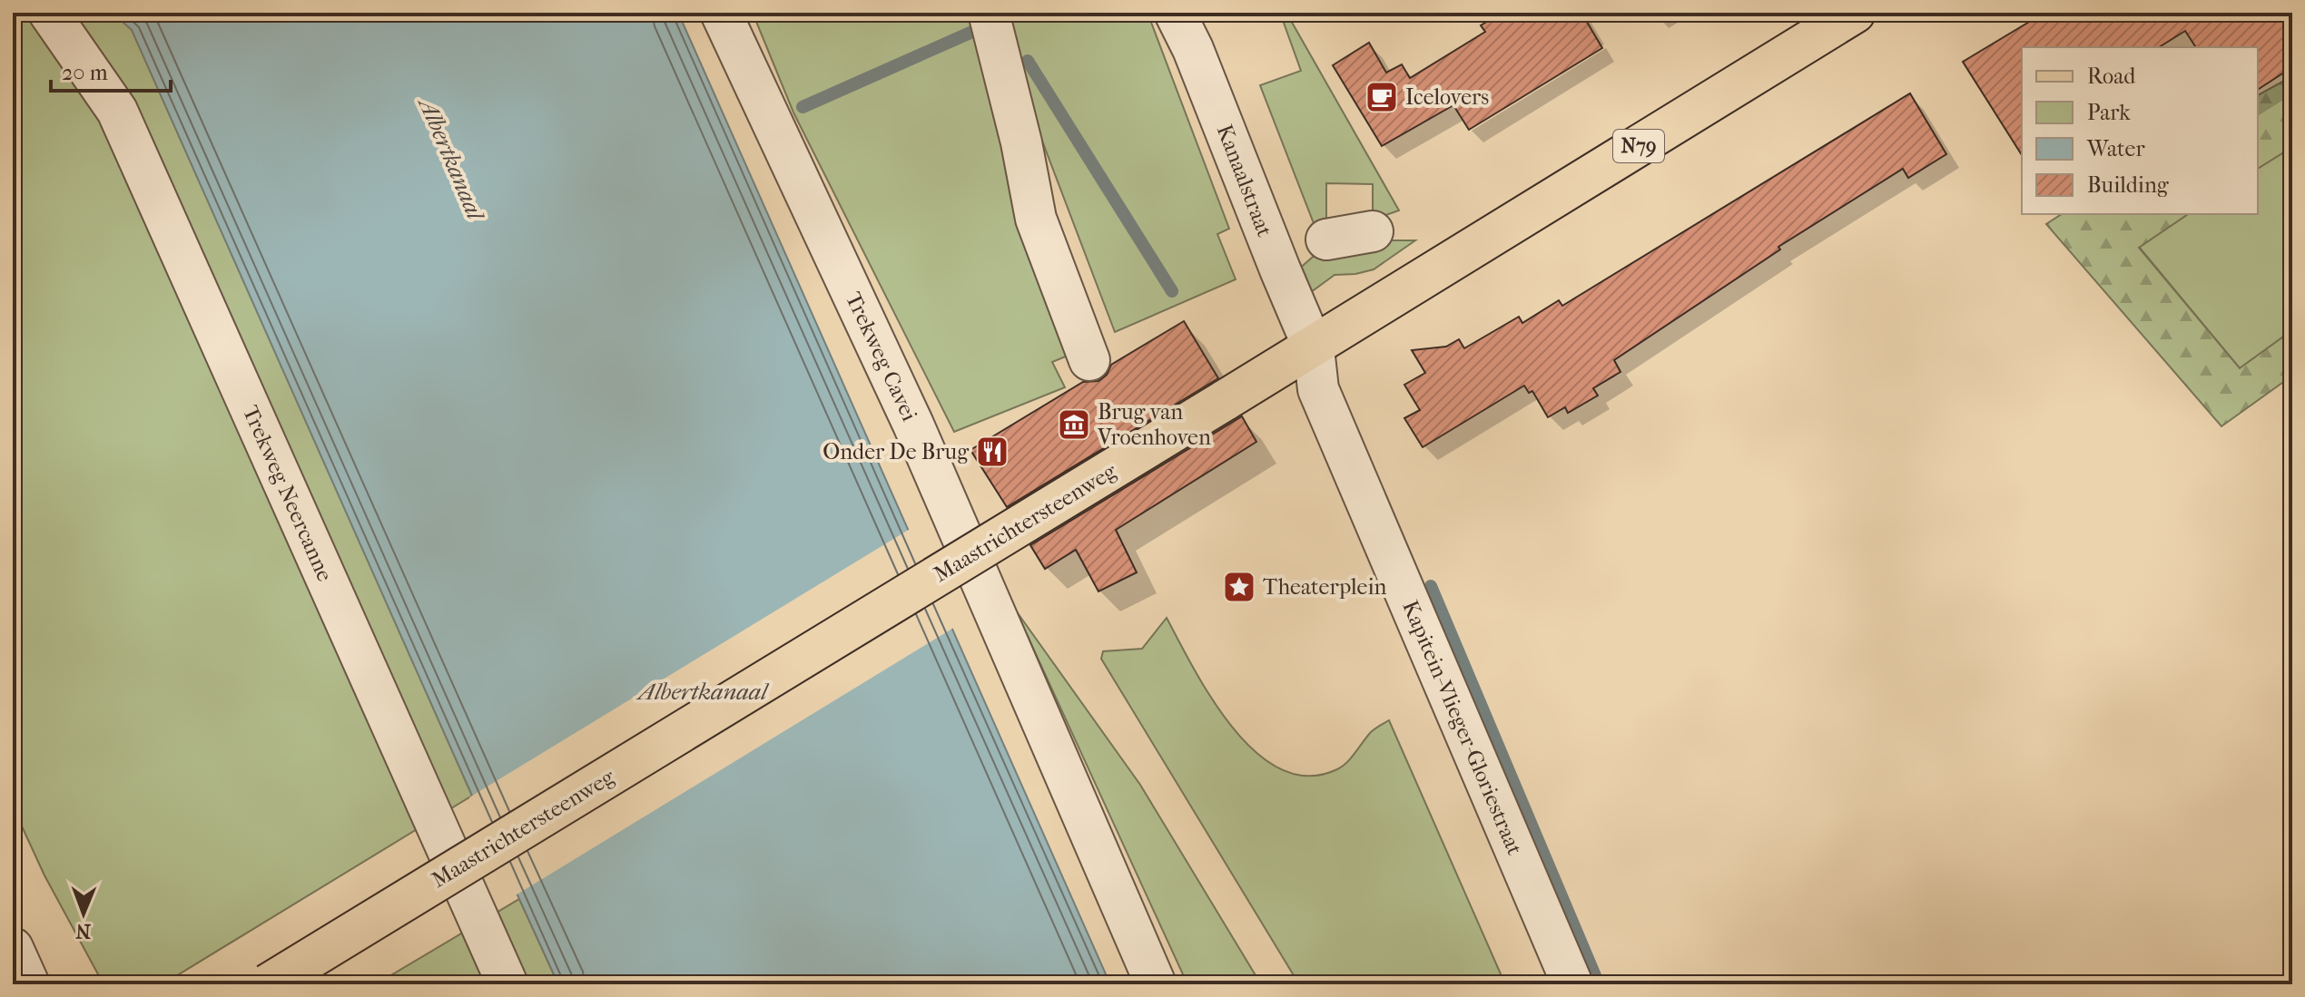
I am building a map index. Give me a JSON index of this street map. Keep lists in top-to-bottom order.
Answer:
{
  "streets": {
    "main road": ["N79", "Maastrichtersteenweg"],
    "street": [
      "Kanaalstraat",
      "Trekweg Cavei",
      "Trekweg Neercanne",
      "Kapitein-Vlieger-Gloriestraat"
    ]
  },
  "crossings": [
    ["Kanaalstraat", "Maastrichtersteenweg"],
    ["Kanaalstraat", "Kapitein-Vlieger-Gloriestraat"],
    ["Maastrichtersteenweg", "Kapitein-Vlieger-Gloriestraat"]
  ],
  "water": ["Albertkanaal"],
  "places": {
    "cafe": ["Icelovers"],
    "museum": ["Brug van Vroenhoven"],
    "restaurant": ["Onder De Brug"],
    "place": ["Theaterplein"]
  },
  "legend": [
    "Road",
    "Park",
    "Water",
    "Building"
  ],
  "scale_bar": "20 m",
  "north": "bottom"
}
